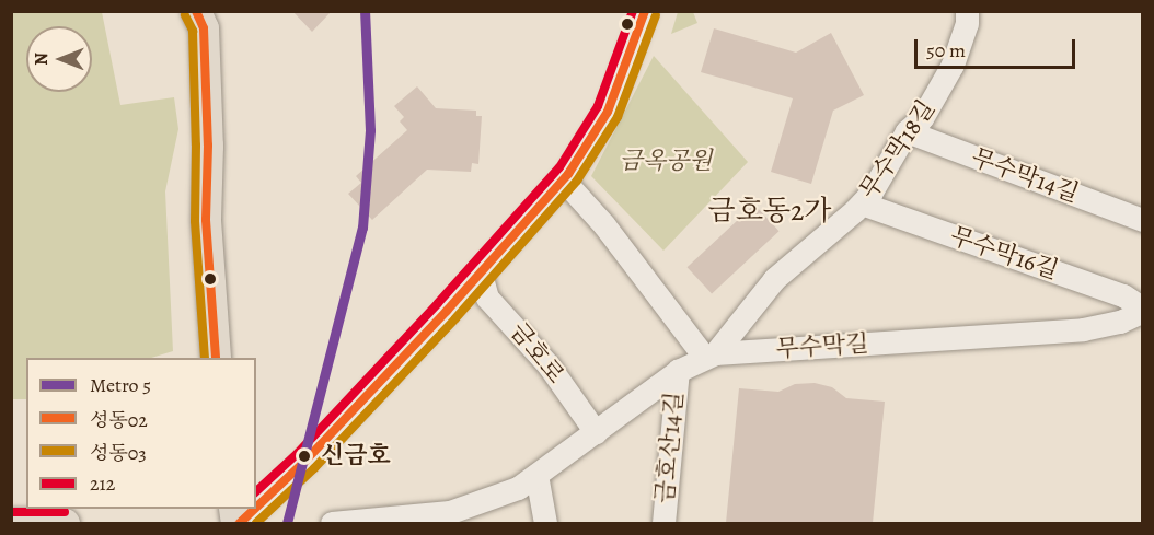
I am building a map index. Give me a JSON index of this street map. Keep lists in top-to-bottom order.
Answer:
{
  "streets": {
    "street": [
      "무수막18길",
      "무수막14길",
      "무수막16길",
      "무수막길",
      "금호로",
      "금호산14길"
    ]
  },
  "crossings": [
    ["무수막18길", "무수막14길"],
    ["무수막18길", "무수막16길"],
    ["무수막18길", "무수막길"],
    ["무수막16길", "무수막길"],
    ["무수막길", "금호로"],
    ["무수막길", "금호산14길"]
  ],
  "districts": ["금호동2가"],
  "parks": ["금옥공원"],
  "places": ["신금호"],
  "lines": [
    "metro line 5",
    "transit line 성동02",
    "transit line 212",
    "transit line 성동03"
  ],
  "legend": [
    "Metro 5",
    "성동02",
    "성동03",
    "212"
  ],
  "scale_bar": "50 m",
  "north": "left"
}
